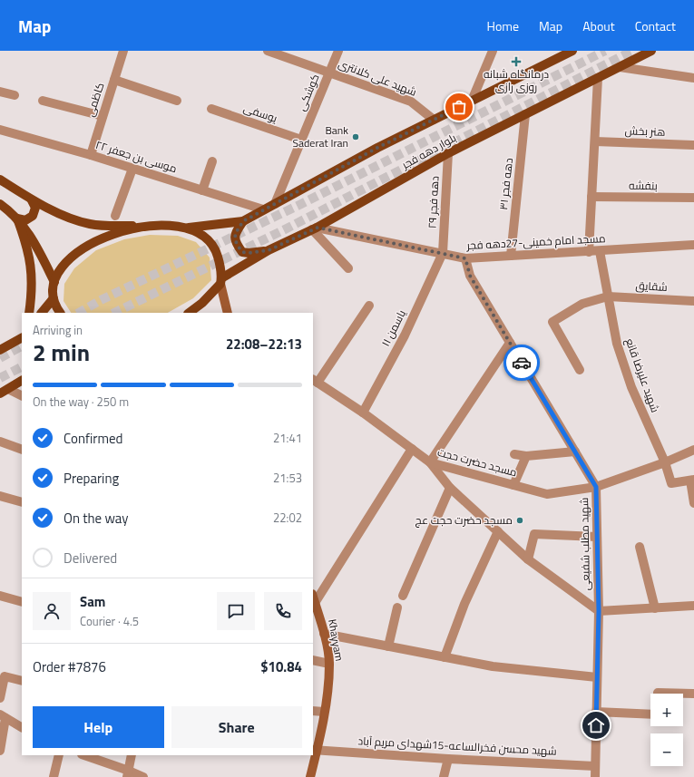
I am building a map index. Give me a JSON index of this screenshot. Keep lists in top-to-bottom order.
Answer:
{
  "streets": {
    "main road": ["بلوار دهه فجر", "Khayyam"],
    "street": [
      "شهید علی کلانتری",
      "کوشکی",
      "کاظمی",
      "یوسفی",
      "هنر بخش",
      "موسی بن جعفر ۲۲",
      "دهه فجر ۳۱",
      "بنفشه",
      "دهه فجر ۲۹",
      "مسجد امام خمینی-27دهه فجر",
      "شقایق",
      "یاسمن ۱۱",
      "شهید علیرضا قانع",
      "مسجد حضرت حجت",
      "شهید مطلب شفیعی",
      "شهید محسن فخرالساعه-15شهدای مریم آباد"
    ]
  },
  "crossings": [
    ["شهید علی کلانتری", "کوشکی"],
    ["کوشکی", "یوسفی"],
    ["کاظمی", "موسی بن جعفر ۲۲"],
    ["بلوار دهه فجر", "دهه فجر ۳۱"],
    ["بلوار دهه فجر", "دهه فجر ۲۹"],
    ["بلوار دهه فجر", "مسجد امام خمینی-27دهه فجر"],
    ["دهه فجر ۳۱", "مسجد امام خمینی-27دهه فجر"],
    ["دهه فجر ۲۹", "مسجد امام خمینی-27دهه فجر"],
    ["دهه فجر ۲۹", "یاسمن ۱۱"],
    ["مسجد امام خمینی-27دهه فجر", "یاسمن ۱۱"],
    ["مسجد امام خمینی-27دهه فجر", "شهید علیرضا قانع"],
    ["مسجد امام خمینی-27دهه فجر", "شهید مطلب شفیعی"],
    ["شقایق", "شهید علیرضا قانع"],
    ["یاسمن ۱۱", "مسجد حضرت حجت"],
    ["شهید علیرضا قانع", "مسجد حضرت حجت"],
    ["مسجد حضرت حجت", "شهید مطلب شفیعی"],
    ["شهید مطلب شفیعی", "شهید محسن فخرالساعه-15شهدای مریم آباد"],
    ["Khayyam", "شهید محسن فخرالساعه-15شهدای مریم آباد"]
  ],
  "places": {
    "health": ["درمانگاه شبانه روزی رازی"],
    "other": ["Bank Saderat Iran", "مسجد حضرت حجت عج"]
  },
  "page": {
    "header": "Map",
    "nav": [
      "Home",
      "Map",
      "About",
      "Contact"
    ],
    "heading": ["2 min", "Arriving in", "22:08–22:13"],
    "panel": [
      "Sam",
      "Courier · 4.5",
      "Order #7876",
      "$10.84"
    ],
    "bar": "On the way · 250 m",
    "list": [
      ["Confirmed", "21:41"],
      ["Preparing", "21:53"],
      ["On the way", "22:02"],
      "Delivered"
    ],
    "map_buttons": ["+", "−"],
    "buttons": ["Help", "Share"]
  }
}
